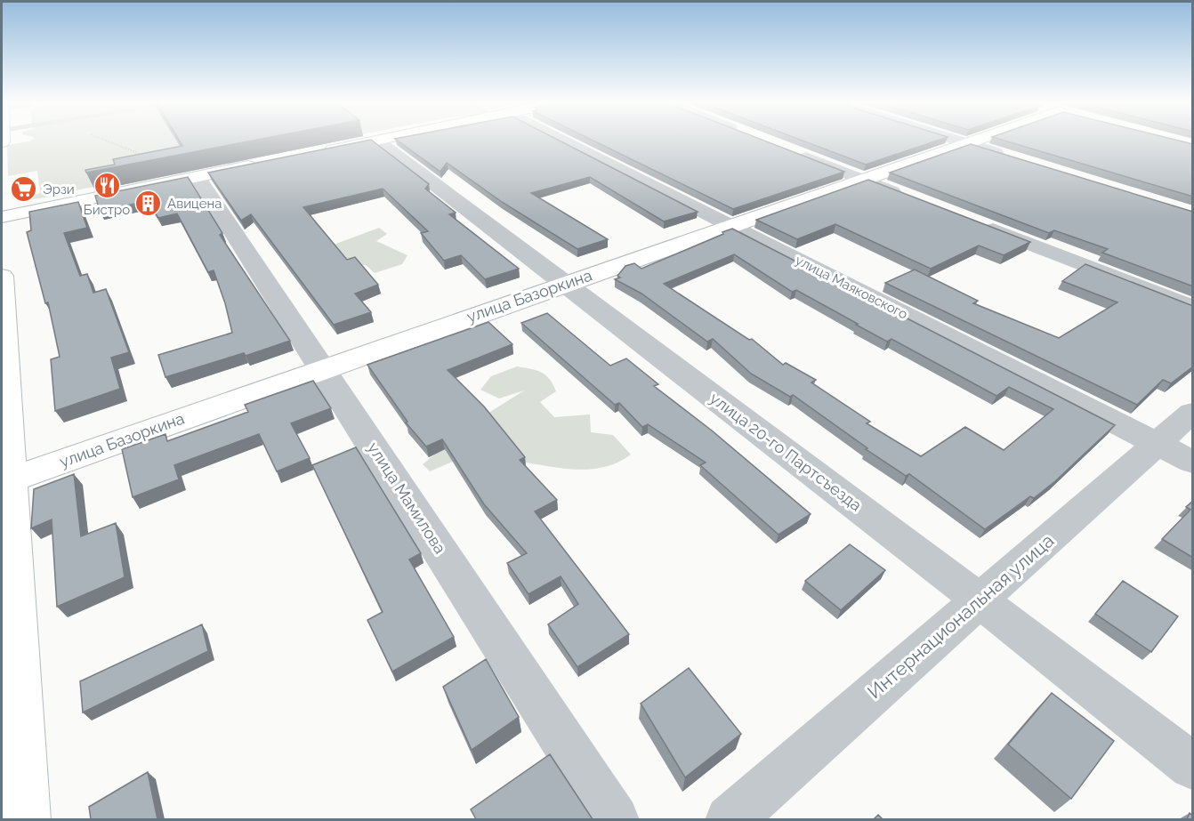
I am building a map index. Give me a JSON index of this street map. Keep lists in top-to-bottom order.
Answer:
{
  "streets": {
    "street": [
      "улица Маяковского",
      "улица Базоркина",
      "улица 20-го Партсъезда",
      "улица Мамилова",
      "Интернациональная улица"
    ]
  },
  "crossings": [
    ["улица Маяковского", "улица Базоркина"],
    ["улица Маяковского", "Интернациональная улица"],
    ["улица Базоркина", "улица 20-го Партсъезда"],
    ["улица Базоркина", "улица Мамилова"],
    ["улица 20-го Партсъезда", "Интернациональная улица"]
  ],
  "places": {
    "restaurant": ["Бистро"],
    "supermarket": ["Эрзи"],
    "building": ["Авицена"]
  }
}
